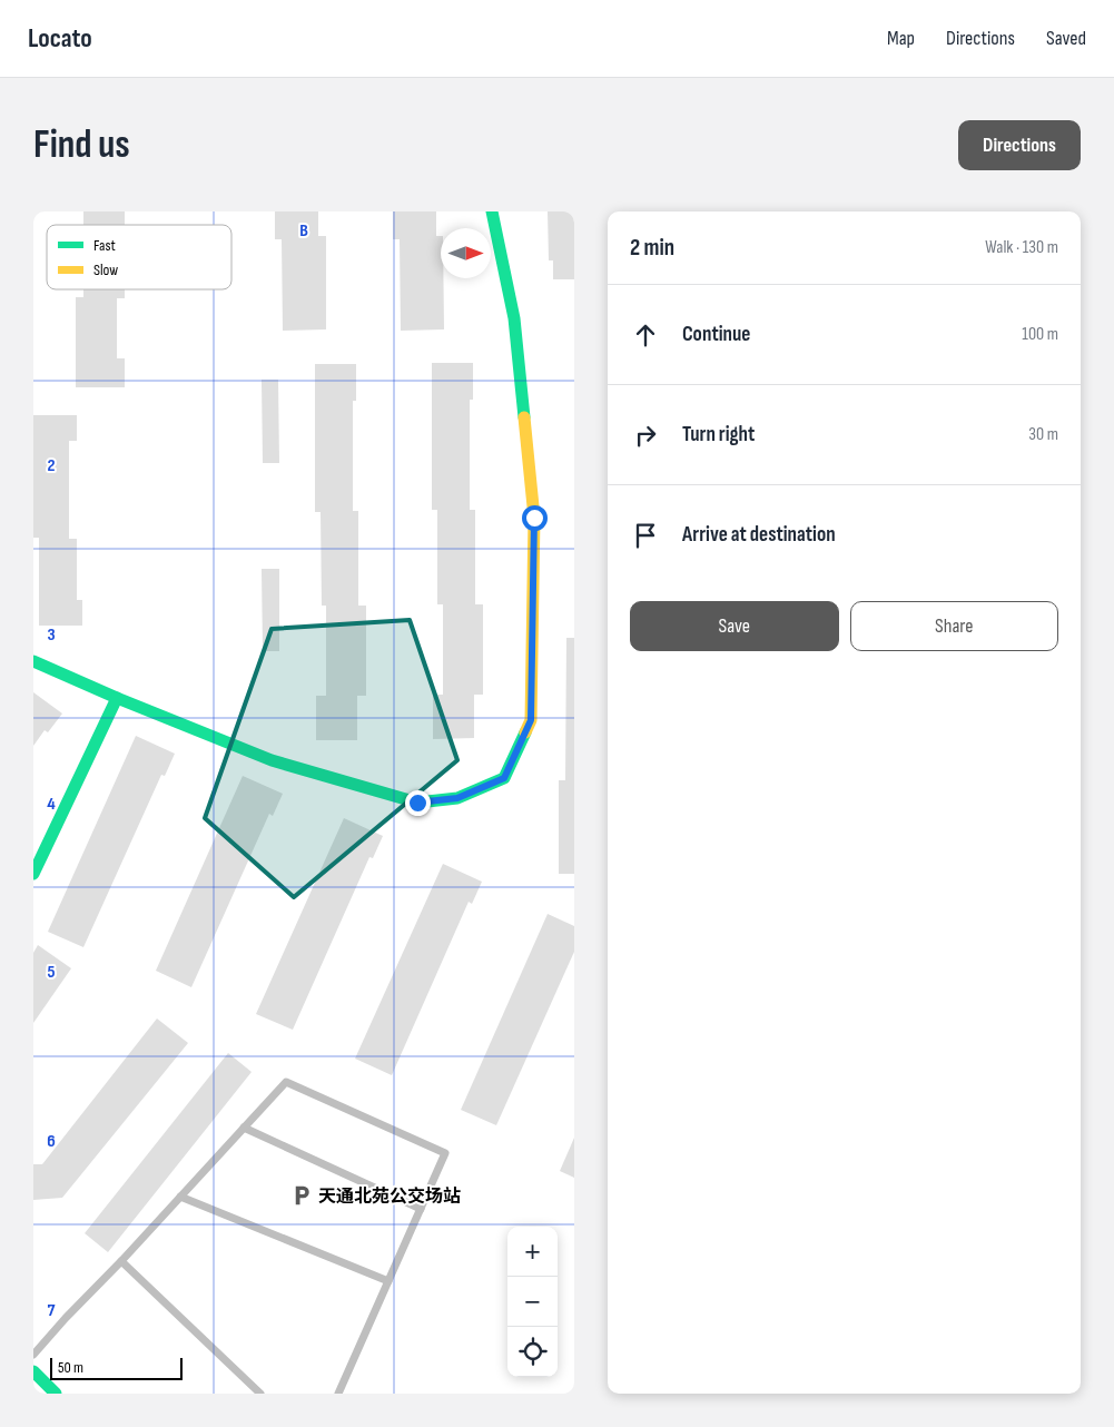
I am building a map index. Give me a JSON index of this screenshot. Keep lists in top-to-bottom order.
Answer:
{
  "places": {
    "parking": ["天通北苑公交场站"]
  },
  "legend": ["Fast", "Slow"],
  "scale_bar": "50 m",
  "north": "right",
  "page": {
    "header": "Locato",
    "nav": ["Map", "Directions", "Saved"],
    "buttons": [
      "Directions",
      ["Save", "Share"]
    ],
    "title": "Find us",
    "heading": ["2 min", "Walk · 130 m"],
    "list": [
      ["Continue", "100 m"],
      ["Turn right", "30 m"],
      "Arrive at destination"
    ],
    "map_buttons": ["+", "−"],
    "scale": "50 m"
  },
  "grid": {
    "columns": ["B"],
    "rows": [
      "2",
      "3",
      "4",
      "5",
      "6",
      "7"
    ]
  }
}
